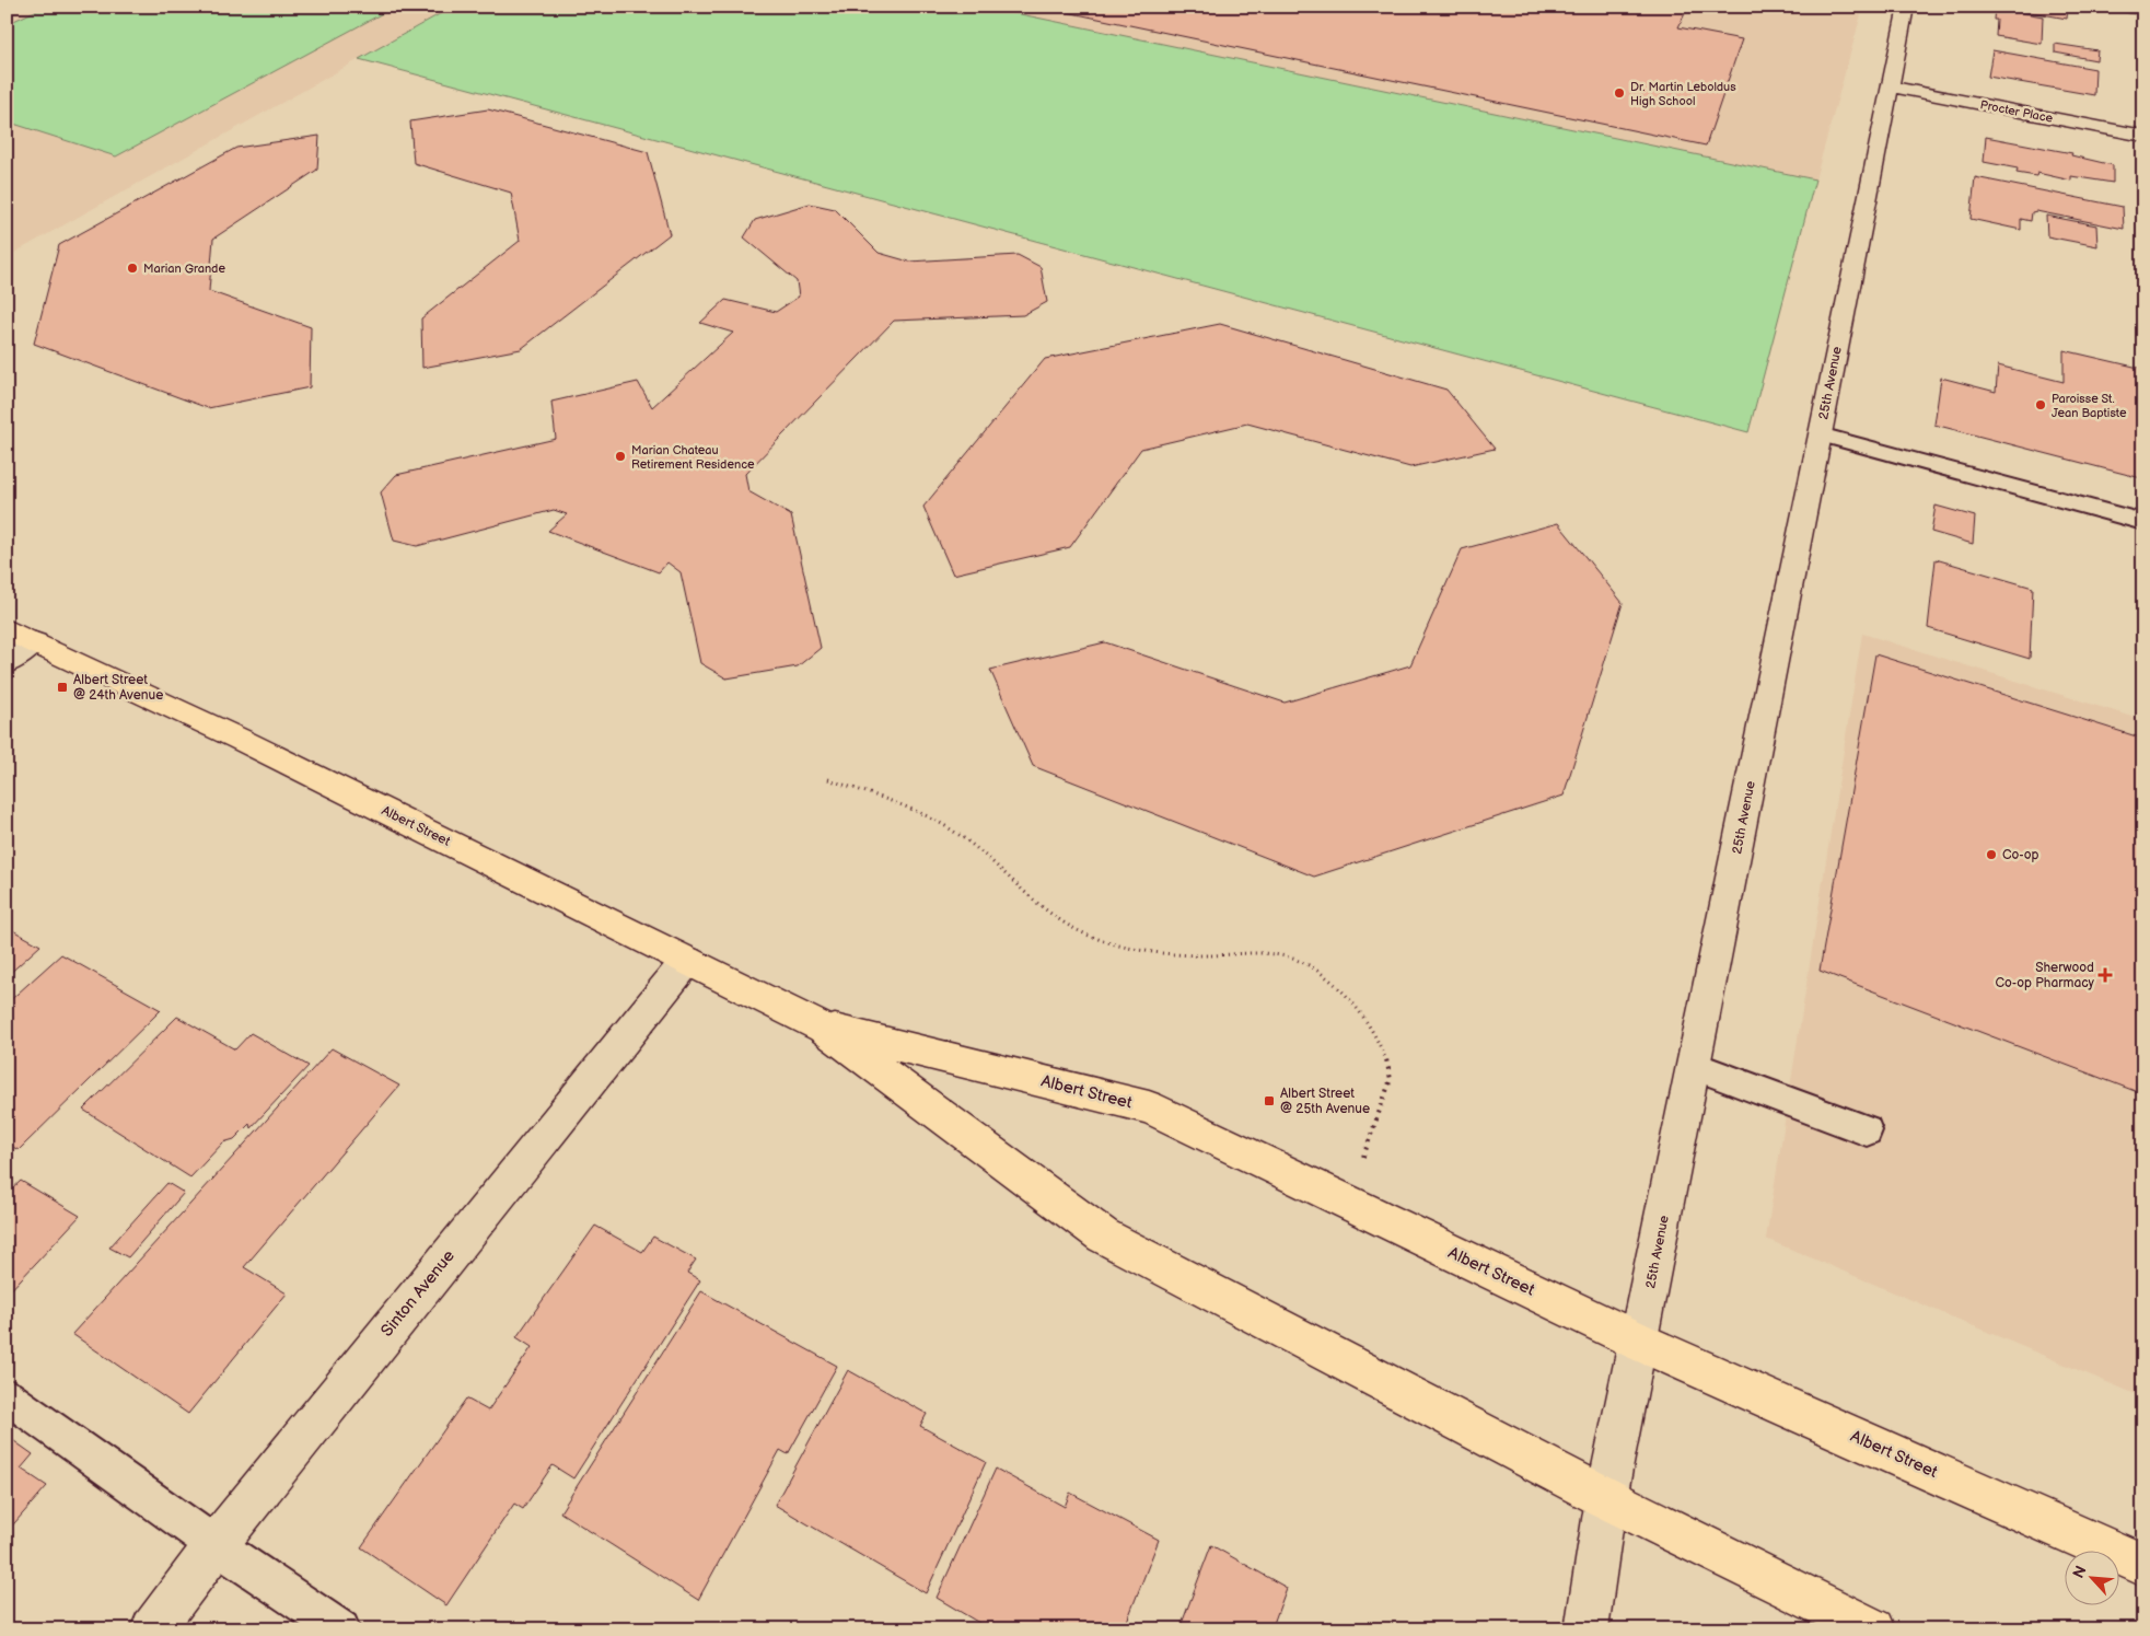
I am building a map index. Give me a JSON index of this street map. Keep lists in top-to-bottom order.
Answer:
{
  "streets": {
    "main road": ["Albert Street"],
    "street": ["Procter Place", "25th Avenue", "Sinton Avenue"]
  },
  "crossings": [
    ["Procter Place", "25th Avenue"],
    ["25th Avenue", "Albert Street"],
    ["Albert Street", "Sinton Avenue"]
  ],
  "places": {
    "other": [
      "Dr. Martin Leboldus High School",
      "Marian Grande",
      "Paroisse St. Jean Baptiste",
      "Marian Chateau Retirement Residence",
      "Co-op"
    ],
    "transit": ["Albert Street @ 24th Avenue", "Albert Street @ 25th Avenue"],
    "health": ["Sherwood Co-op Pharmacy"]
  },
  "north": "top left"
}
